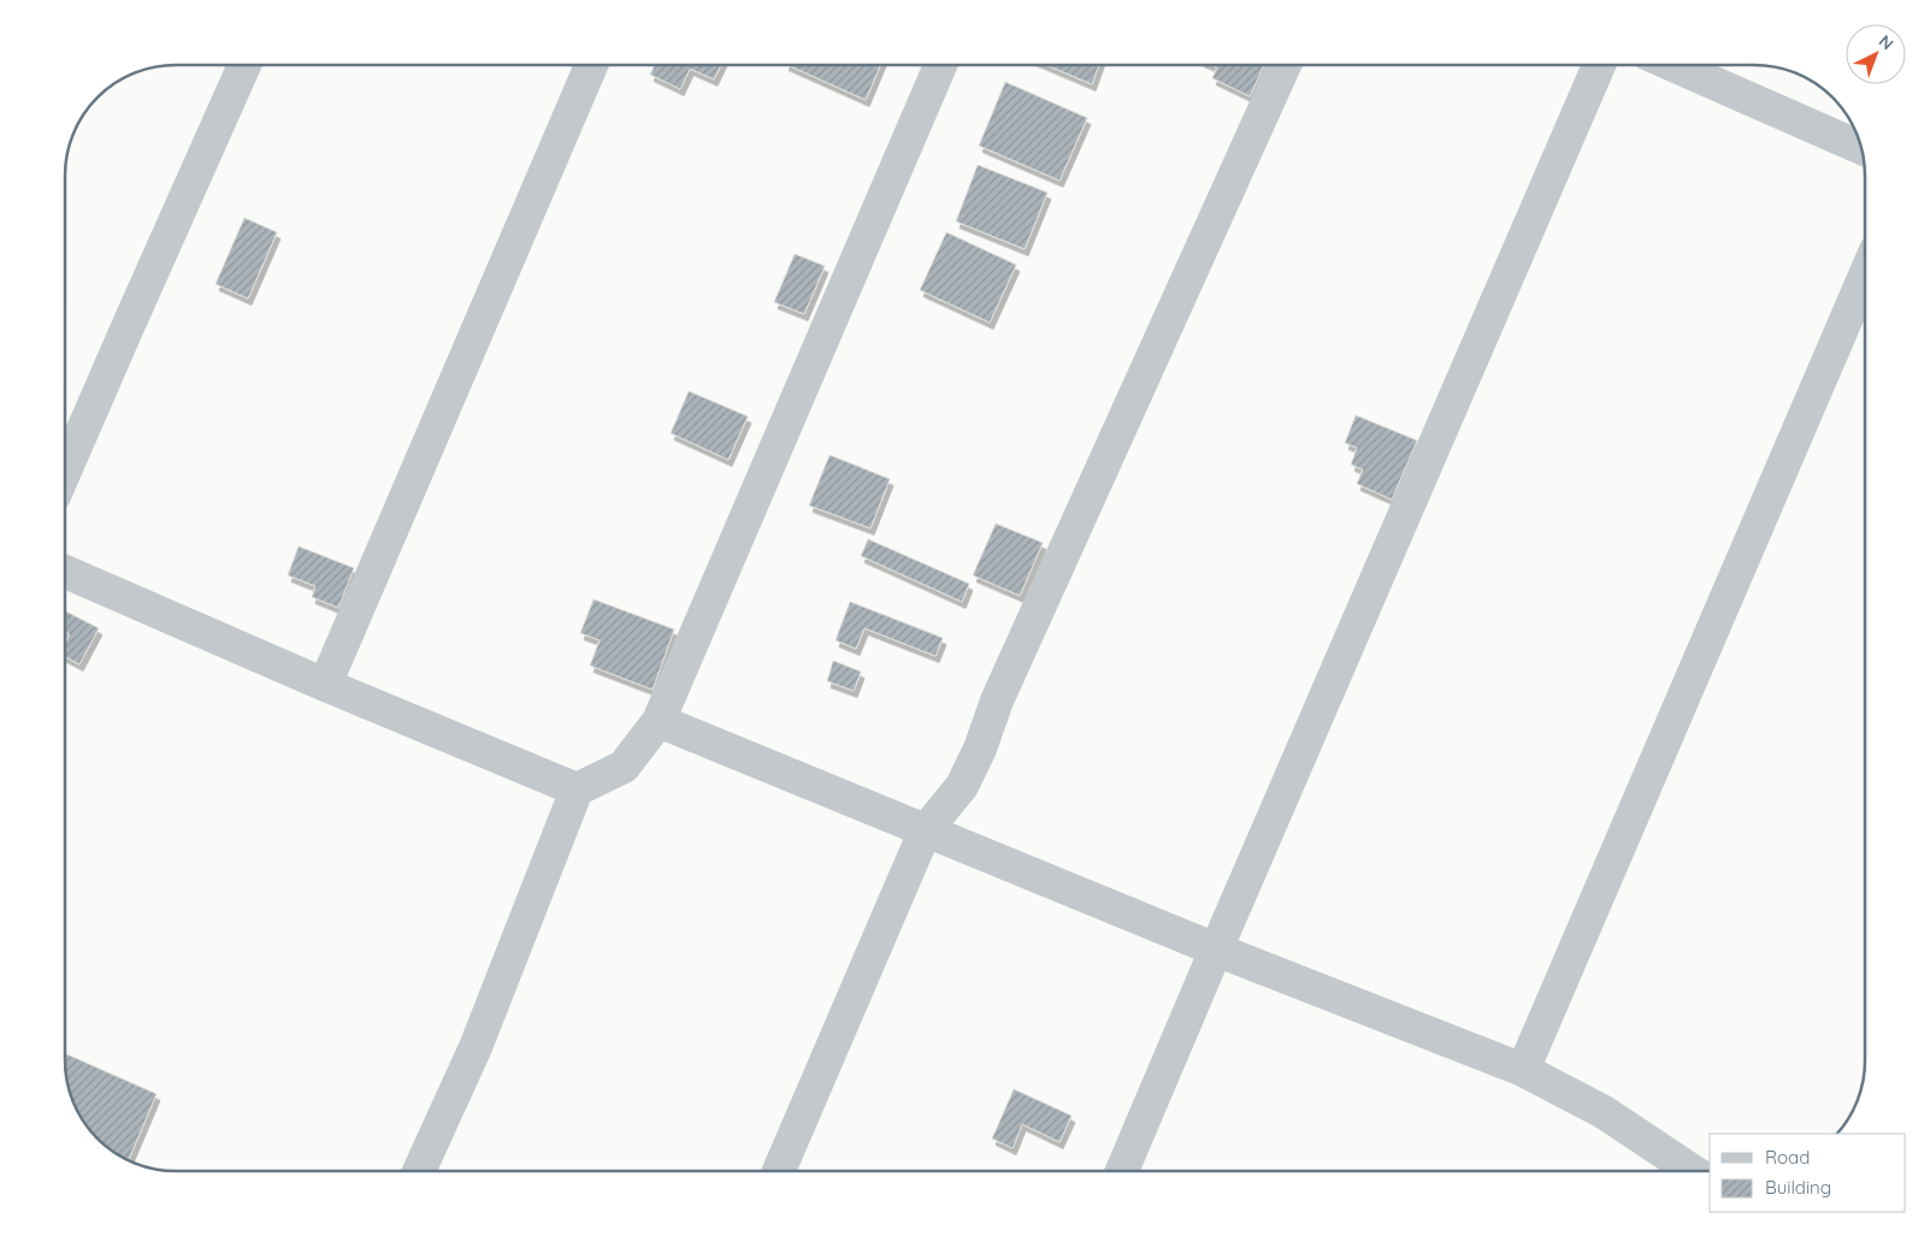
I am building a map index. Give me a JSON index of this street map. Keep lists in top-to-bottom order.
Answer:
{
  "legend": ["Road", "Building"],
  "north": "top right"
}
